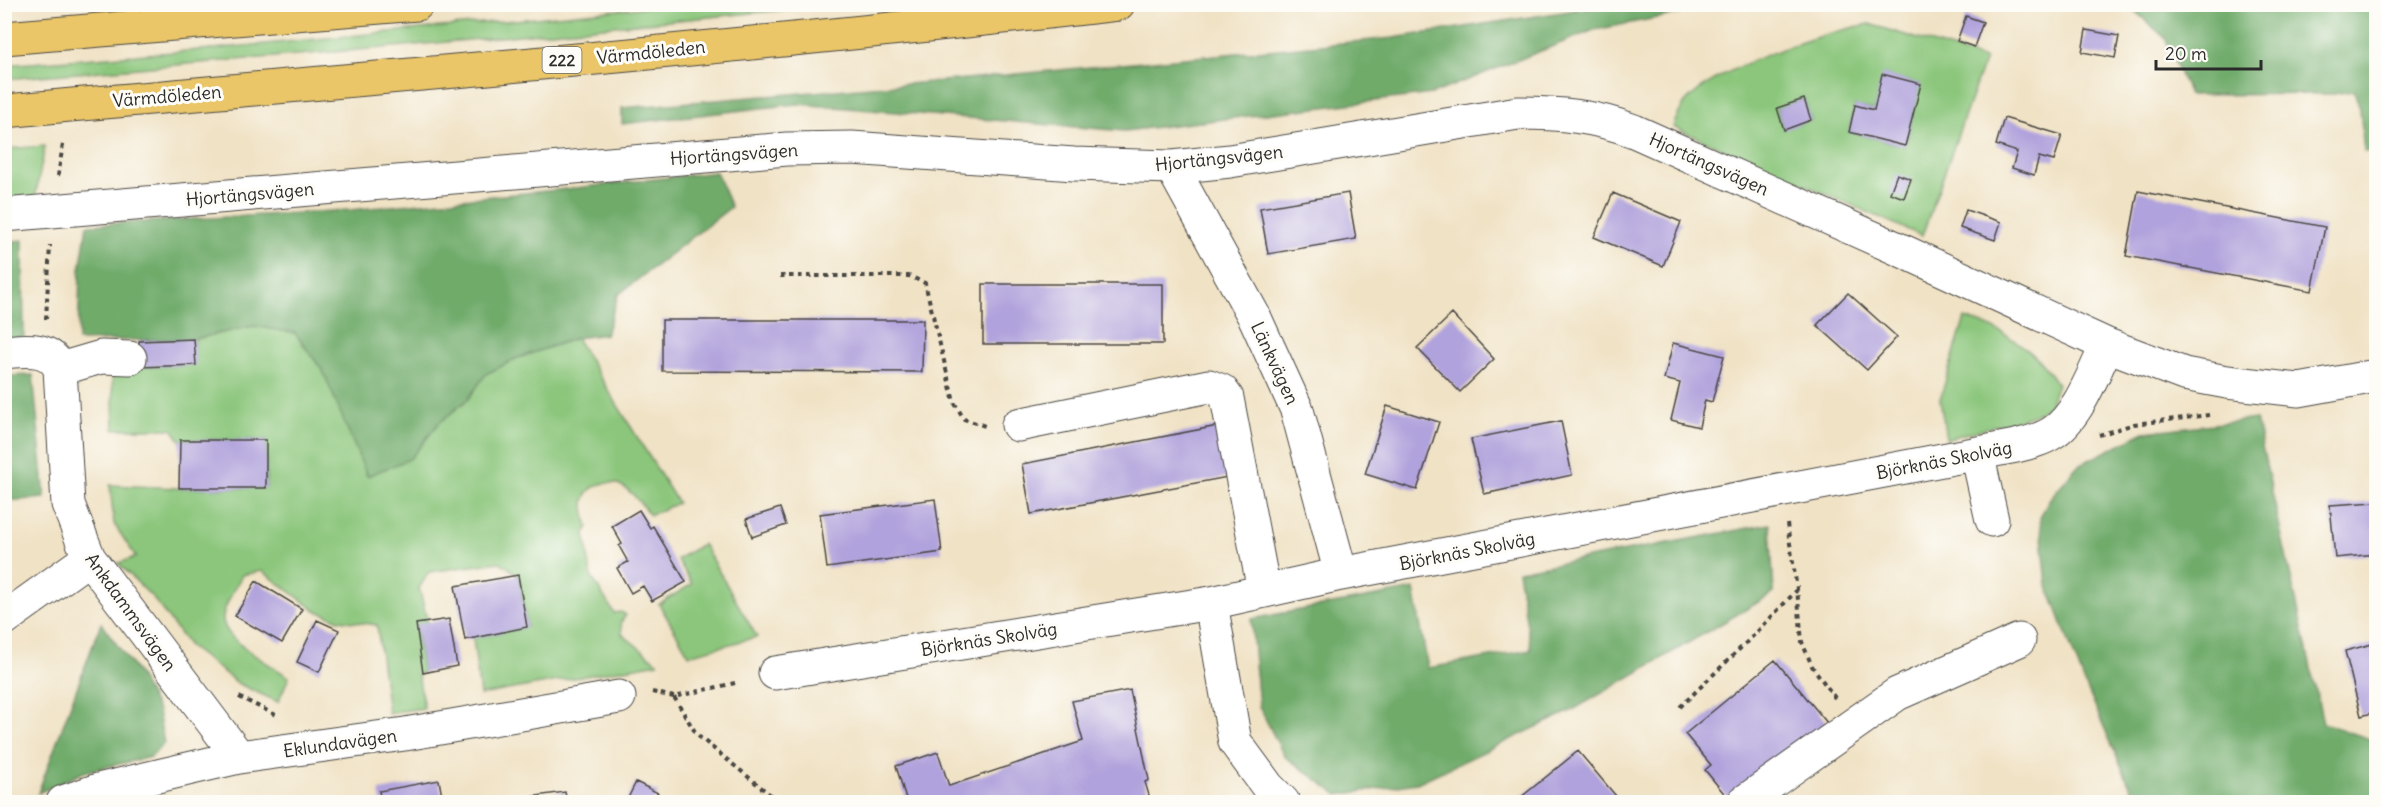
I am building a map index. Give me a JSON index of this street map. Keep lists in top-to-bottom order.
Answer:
{
  "streets": {
    "highway": ["Värmdöleden", "222"],
    "street": [
      "Hjortängsvägen",
      "Länkvägen",
      "Björknäs Skolväg",
      "Ankdammsvägen",
      "Eklundavägen"
    ]
  },
  "crossings": [
    ["Hjortängsvägen", "Länkvägen"],
    ["Hjortängsvägen", "Björknäs Skolväg"],
    ["Länkvägen", "Björknäs Skolväg"],
    ["Ankdammsvägen", "Eklundavägen"]
  ],
  "scale_bar": "20 m"
}
